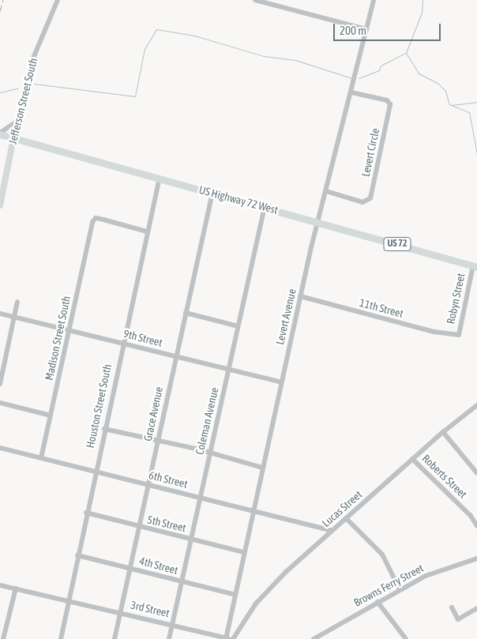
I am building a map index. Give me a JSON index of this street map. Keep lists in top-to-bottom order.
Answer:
{
  "streets": {
    "highway": ["US Highway 72 West", "US 72"],
    "main road": ["Jefferson Street South"],
    "street": [
      "Levert Circle",
      "Robyn Street",
      "11th Street",
      "Levert Avenue",
      "Madison Street South",
      "9th Street",
      "Houston Street South",
      "Grace Avenue",
      "Coleman Avenue",
      "Roberts Street",
      "6th Street",
      "Lucas Street",
      "5th Street",
      "4th Street",
      "Browns Ferry Street",
      "3rd Street"
    ]
  },
  "crossings": [
    ["Jefferson Street South", "US Highway 72 West"],
    ["Levert Circle", "Levert Avenue"],
    ["US Highway 72 West", "Robyn Street"],
    ["US Highway 72 West", "Levert Avenue"],
    ["US Highway 72 West", "Houston Street South"],
    ["US Highway 72 West", "Grace Avenue"],
    ["US Highway 72 West", "Coleman Avenue"],
    ["Robyn Street", "11th Street"],
    ["11th Street", "Levert Avenue"],
    ["Levert Avenue", "9th Street"],
    ["Levert Avenue", "6th Street"],
    ["Levert Avenue", "Lucas Street"],
    ["Levert Avenue", "5th Street"],
    ["Levert Avenue", "4th Street"],
    ["Levert Avenue", "3rd Street"],
    ["Madison Street South", "9th Street"],
    ["Madison Street South", "Houston Street South"],
    ["Madison Street South", "6th Street"],
    ["9th Street", "Houston Street South"],
    ["9th Street", "Grace Avenue"],
    ["9th Street", "Coleman Avenue"],
    ["Houston Street South", "6th Street"],
    ["Houston Street South", "5th Street"],
    ["Houston Street South", "4th Street"],
    ["Houston Street South", "3rd Street"],
    ["Grace Avenue", "6th Street"],
    ["Grace Avenue", "5th Street"],
    ["Grace Avenue", "4th Street"],
    ["Grace Avenue", "3rd Street"],
    ["Coleman Avenue", "6th Street"],
    ["Coleman Avenue", "5th Street"],
    ["Coleman Avenue", "4th Street"],
    ["Coleman Avenue", "3rd Street"],
    ["Roberts Street", "Lucas Street"],
    ["6th Street", "Lucas Street"],
    ["Lucas Street", "3rd Street"]
  ],
  "scale_bar": "200 m"
}
